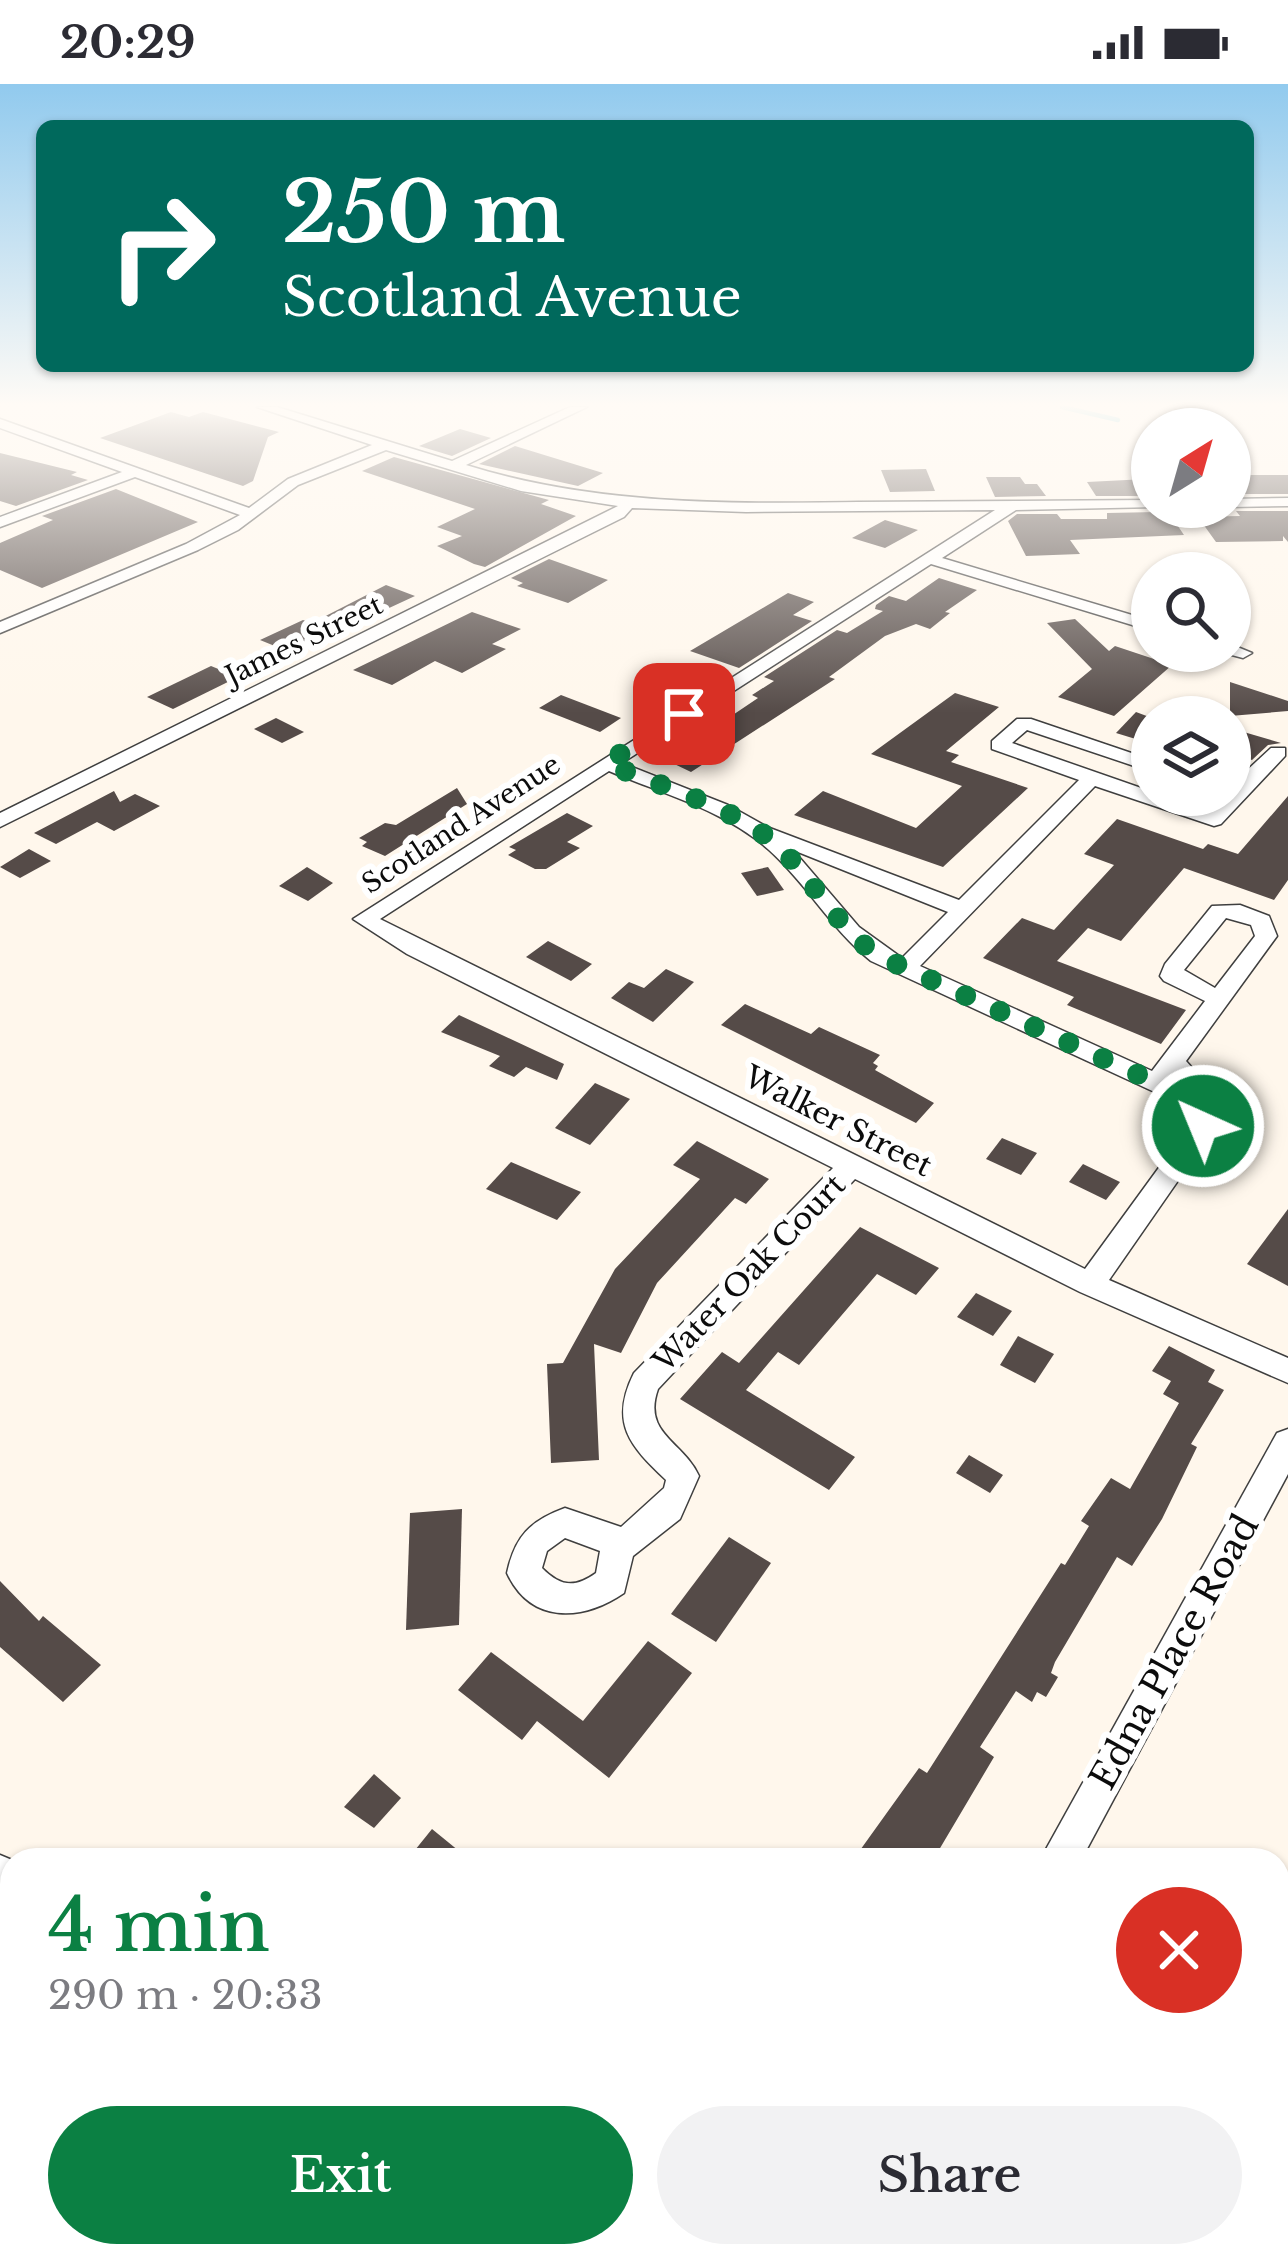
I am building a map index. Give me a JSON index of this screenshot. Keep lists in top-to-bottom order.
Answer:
{
  "streets": {
    "street": [
      "James Street",
      "Scotland Avenue",
      "Walker Street",
      "Water Oak Court",
      "Edna Place Road"
    ]
  },
  "crossings": [
    ["Scotland Avenue", "Walker Street"],
    ["Walker Street", "Water Oak Court"]
  ],
  "north": "top right",
  "page": {
    "status": "20:29",
    "turn": ["250 m", "Scotland Avenue"],
    "heading": ["4 min", "290 m · 20:33"],
    "buttons": ["Exit", "Share"]
  }
}
